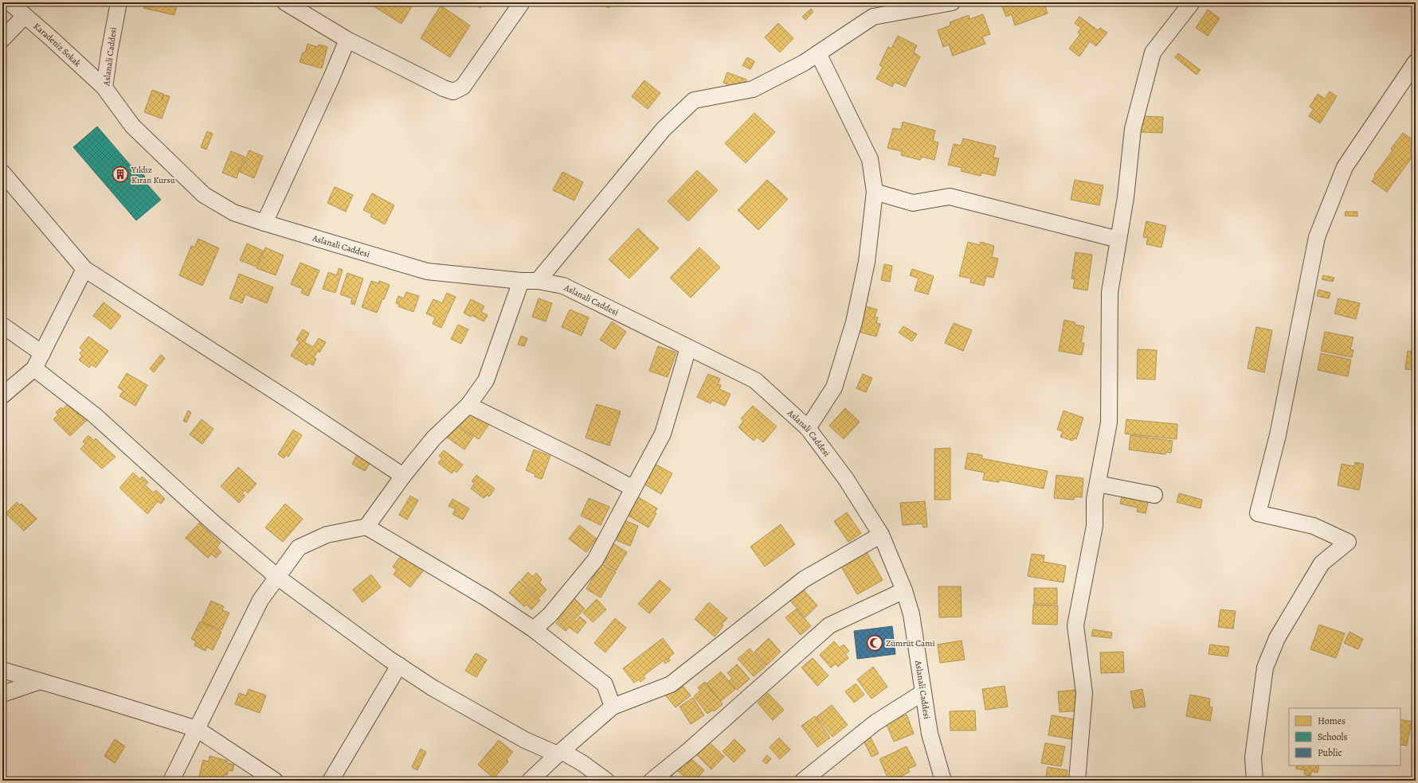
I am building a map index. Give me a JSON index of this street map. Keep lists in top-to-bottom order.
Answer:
{
  "streets": {
    "street": ["Karadeniz Sokak", "Aslanali Caddesi"]
  },
  "crossings": [
    ["Karadeniz Sokak", "Aslanali Caddesi"]
  ],
  "places": {
    "building": ["Yıldız Kıran Kursu"],
    "mosque": ["Zümrüt Cami"]
  },
  "legend": ["Homes", "Schools", "Public"]
}
